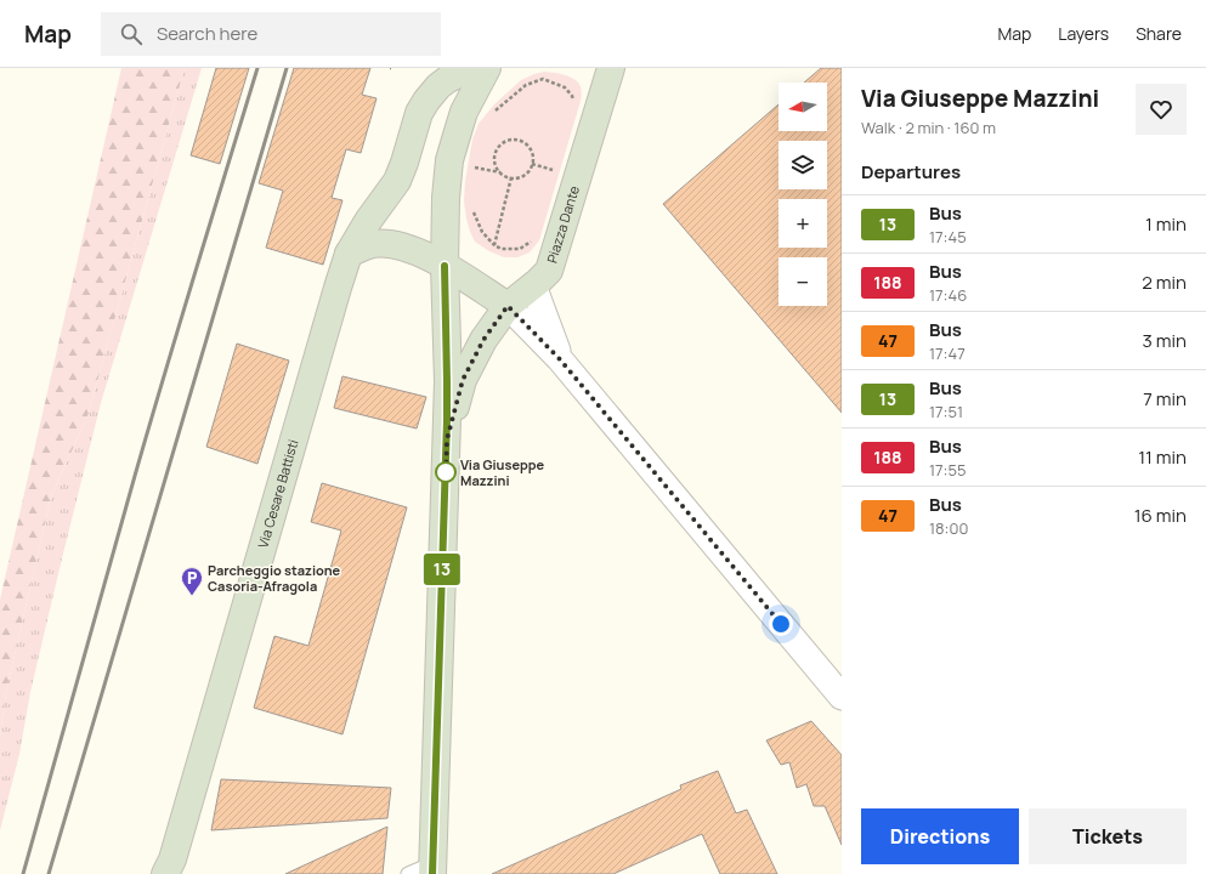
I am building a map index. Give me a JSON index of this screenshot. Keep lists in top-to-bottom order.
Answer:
{
  "streets": {
    "street": ["Piazza Dante", "Via Cesare Battisti"]
  },
  "places": {
    "other": ["Via Giuseppe Mazzini"],
    "parking": ["Parcheggio stazione Casoria-Afragola"]
  },
  "lines": ["bus line 13"],
  "north": "left",
  "page": {
    "header": "Map",
    "search": "Search here",
    "nav": ["Map", "Layers", "Share"],
    "on_map": "13",
    "heading": [
      ["Via Giuseppe Mazzini", "Walk · 2 min · 160 m"],
      "Departures"
    ],
    "map_buttons": ["+", "−"],
    "list": [
      {
        "mark": "13",
        "name": "Bus",
        "note": "17:45",
        "value": "1 min"
      },
      {
        "mark": "188",
        "name": "Bus",
        "note": "17:46",
        "value": "2 min"
      },
      {
        "mark": "47",
        "name": "Bus",
        "note": "17:47",
        "value": "3 min"
      },
      {
        "mark": "13",
        "name": "Bus",
        "note": "17:51",
        "value": "7 min"
      },
      {
        "mark": "188",
        "name": "Bus",
        "note": "17:55",
        "value": "11 min"
      },
      {
        "mark": "47",
        "name": "Bus",
        "note": "18:00",
        "value": "16 min"
      }
    ],
    "buttons": ["Directions", "Tickets"]
  }
}
